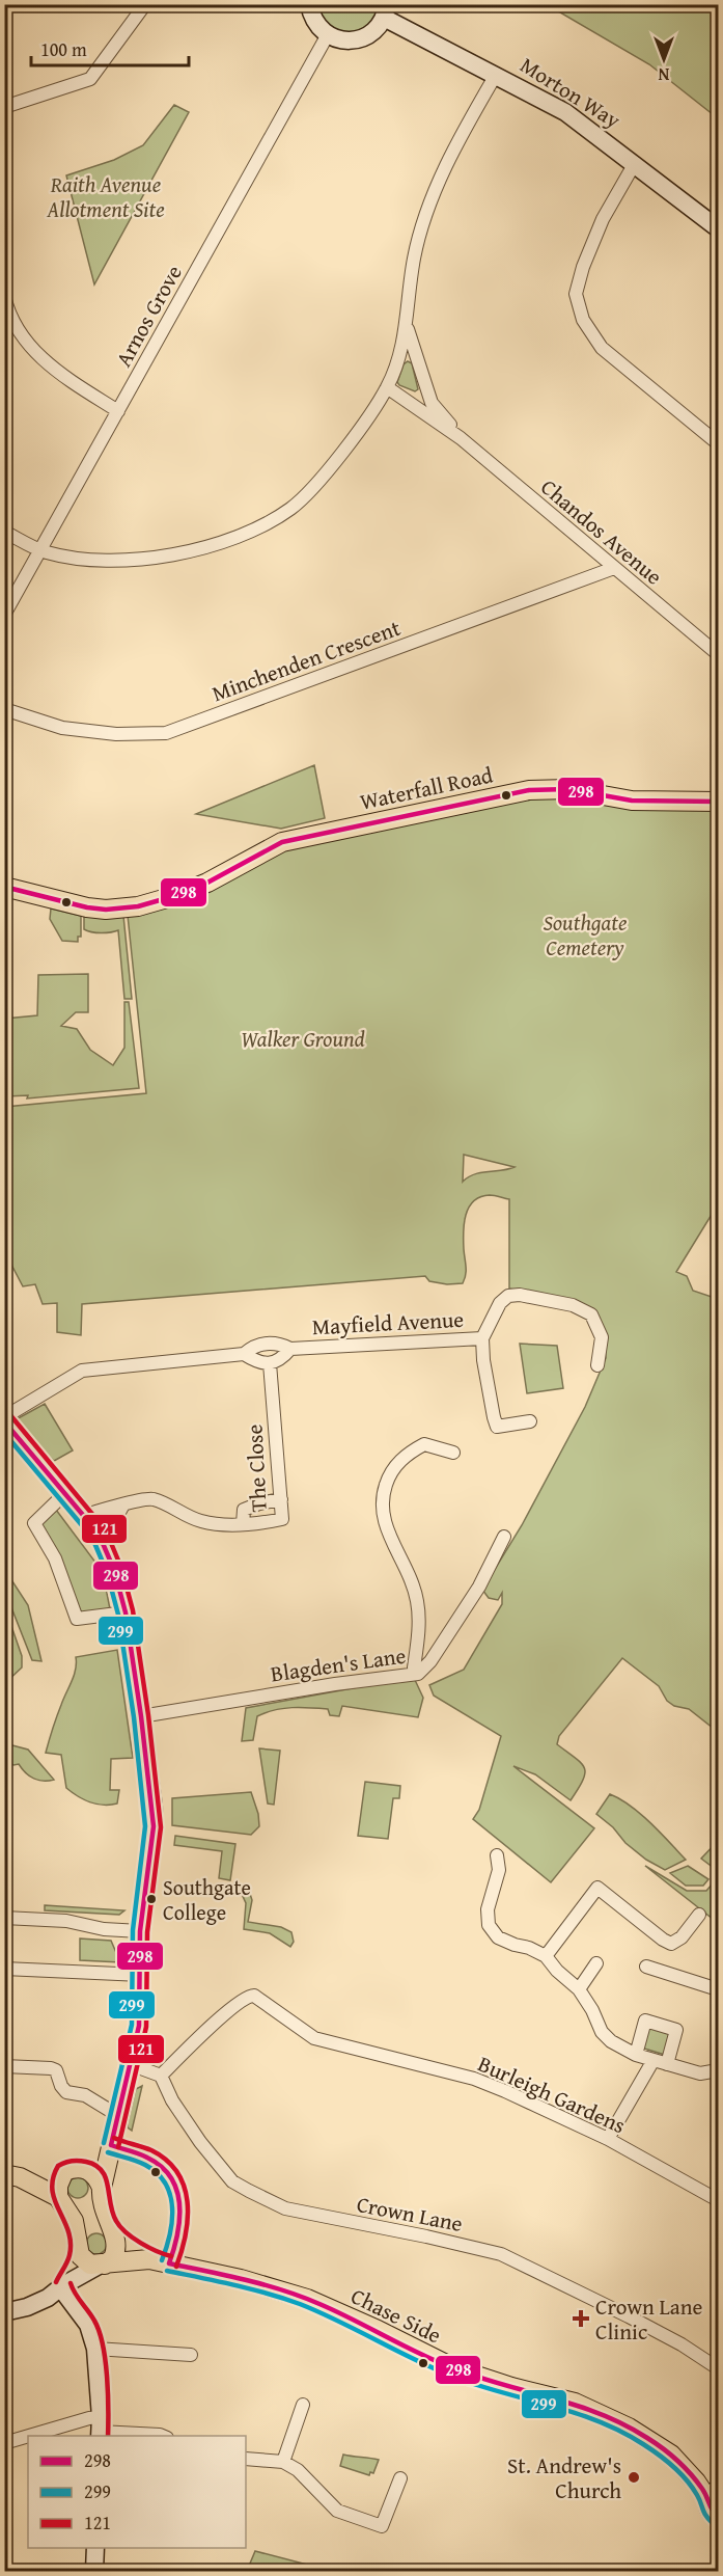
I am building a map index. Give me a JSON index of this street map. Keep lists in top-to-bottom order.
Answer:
{
  "streets": {
    "main road": ["Waterfall Road", "Chase Side"],
    "street": [
      "Morton Way",
      "Arnos Grove",
      "Chandos Avenue",
      "Minchenden Crescent",
      "Mayfield Avenue",
      "The Close",
      "Blagden's Lane",
      "Burleigh Gardens",
      "Crown Lane"
    ]
  },
  "crossings": [
    ["Chandos Avenue", "Minchenden Crescent"],
    ["Mayfield Avenue", "The Close"],
    ["Burleigh Gardens", "Crown Lane"]
  ],
  "parks": ["Raith Avenue Allotment Site", "Southgate Cemetery", "Walker Ground"],
  "places": {
    "other": ["Southgate College", "St. Andrew's Church"],
    "health": ["Crown Lane Clinic"]
  },
  "lines": ["transit line 298", "transit line 121", "transit line 299"],
  "legend": ["298", "299", "121"],
  "scale_bar": "100 m",
  "north": "bottom"
}
